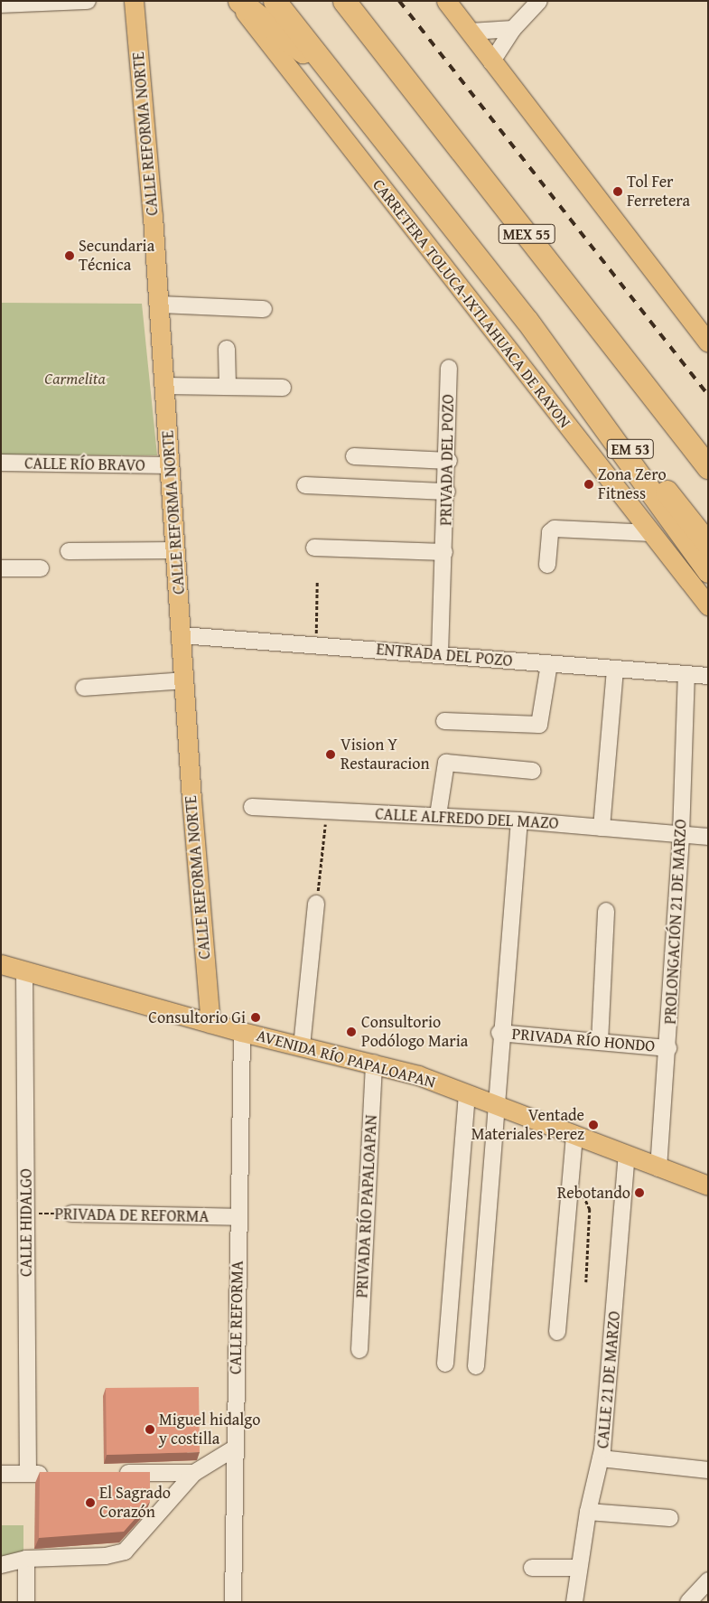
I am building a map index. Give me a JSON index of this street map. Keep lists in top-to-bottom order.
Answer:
{
  "streets": {
    "highway": ["MEX 55", "CARRETERA TOLUCA-IXTLAHUACA DE RAYON", "EM 53"],
    "main road": ["CALLE REFORMA NORTE", "AVENIDA RÍO PAPALOAPAN"],
    "street": [
      "PRIVADA DEL POZO",
      "CALLE RÍO BRAVO",
      "ENTRADA DEL POZO",
      "CALLE ALFREDO DEL MAZO",
      "PROLONGACIÓN 21 DE MARZO",
      "PRIVADA RÍO HONDO",
      "PRIVADA RÍO PAPALOAPAN",
      "PRIVADA DE REFORMA",
      "CALLE HIDALGO",
      "CALLE REFORMA",
      "CALLE 21 DE MARZO"
    ]
  },
  "crossings": [
    ["CALLE REFORMA NORTE", "CALLE RÍO BRAVO"],
    ["CALLE REFORMA NORTE", "ENTRADA DEL POZO"],
    ["CALLE REFORMA NORTE", "AVENIDA RÍO PAPALOAPAN"],
    ["CARRETERA TOLUCA-IXTLAHUACA DE RAYON", "EM 53"],
    ["PRIVADA DEL POZO", "ENTRADA DEL POZO"],
    ["ENTRADA DEL POZO", "PROLONGACIÓN 21 DE MARZO"],
    ["CALLE ALFREDO DEL MAZO", "PROLONGACIÓN 21 DE MARZO"],
    ["PROLONGACIÓN 21 DE MARZO", "PRIVADA RÍO HONDO"],
    ["PROLONGACIÓN 21 DE MARZO", "AVENIDA RÍO PAPALOAPAN"],
    ["AVENIDA RÍO PAPALOAPAN", "PRIVADA RÍO PAPALOAPAN"],
    ["AVENIDA RÍO PAPALOAPAN", "CALLE HIDALGO"],
    ["AVENIDA RÍO PAPALOAPAN", "CALLE REFORMA"],
    ["AVENIDA RÍO PAPALOAPAN", "CALLE 21 DE MARZO"],
    ["PRIVADA DE REFORMA", "CALLE HIDALGO"],
    ["PRIVADA DE REFORMA", "CALLE REFORMA"]
  ],
  "parks": ["Carmelita"],
  "places": [
    "Tol Fer Ferretera",
    "Secundaria Técnica",
    "Zona Zero Fitness",
    "Vision Y Restauracion",
    "Consultorio Gi",
    "Consultorio Podólogo Maria",
    "Ventade Materiales Perez",
    "Rebotando",
    "Miguel hidalgo y costilla",
    "El Sagrado Corazón"
  ]
}
